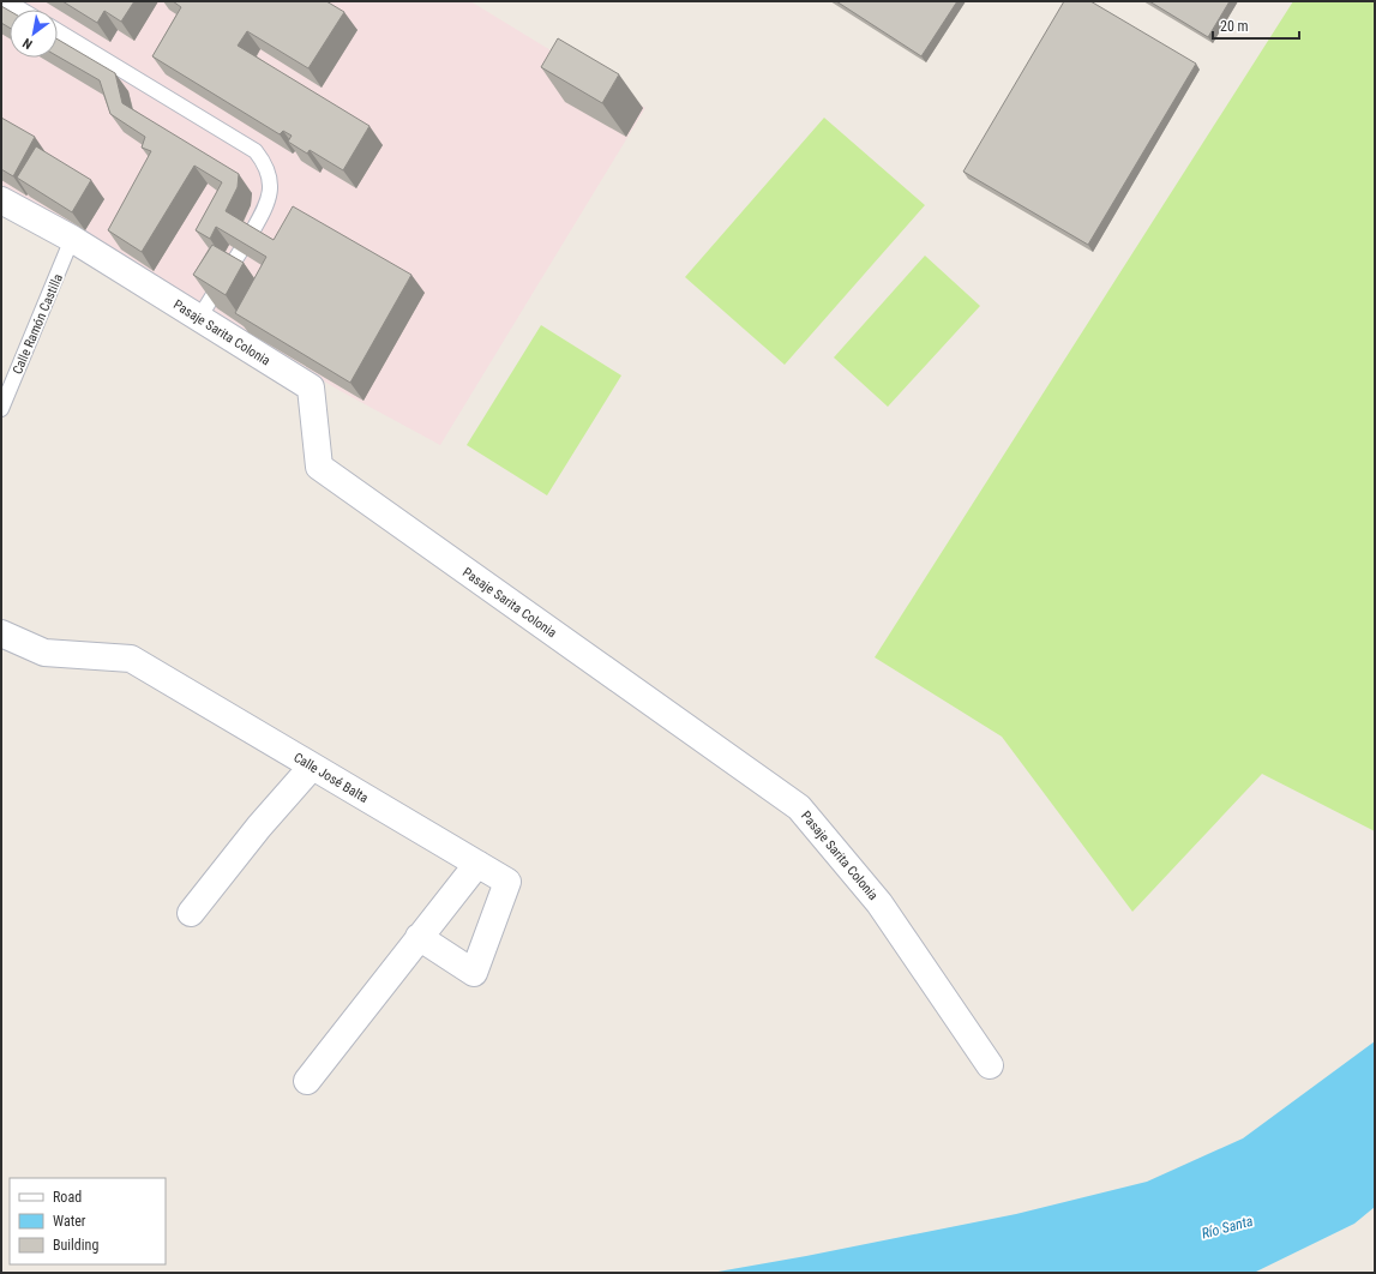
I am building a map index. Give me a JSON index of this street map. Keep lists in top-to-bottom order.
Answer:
{
  "streets": {
    "street": ["Pasaje Sarita Colonia", "Calle José Balta"],
    "lane": ["Calle Ramón Castilla"]
  },
  "crossings": [
    ["Calle Ramón Castilla", "Pasaje Sarita Colonia"]
  ],
  "water": ["Río Santa"],
  "legend": ["Road", "Water", "Building"],
  "scale_bar": "20 m",
  "north": "bottom left"
}
